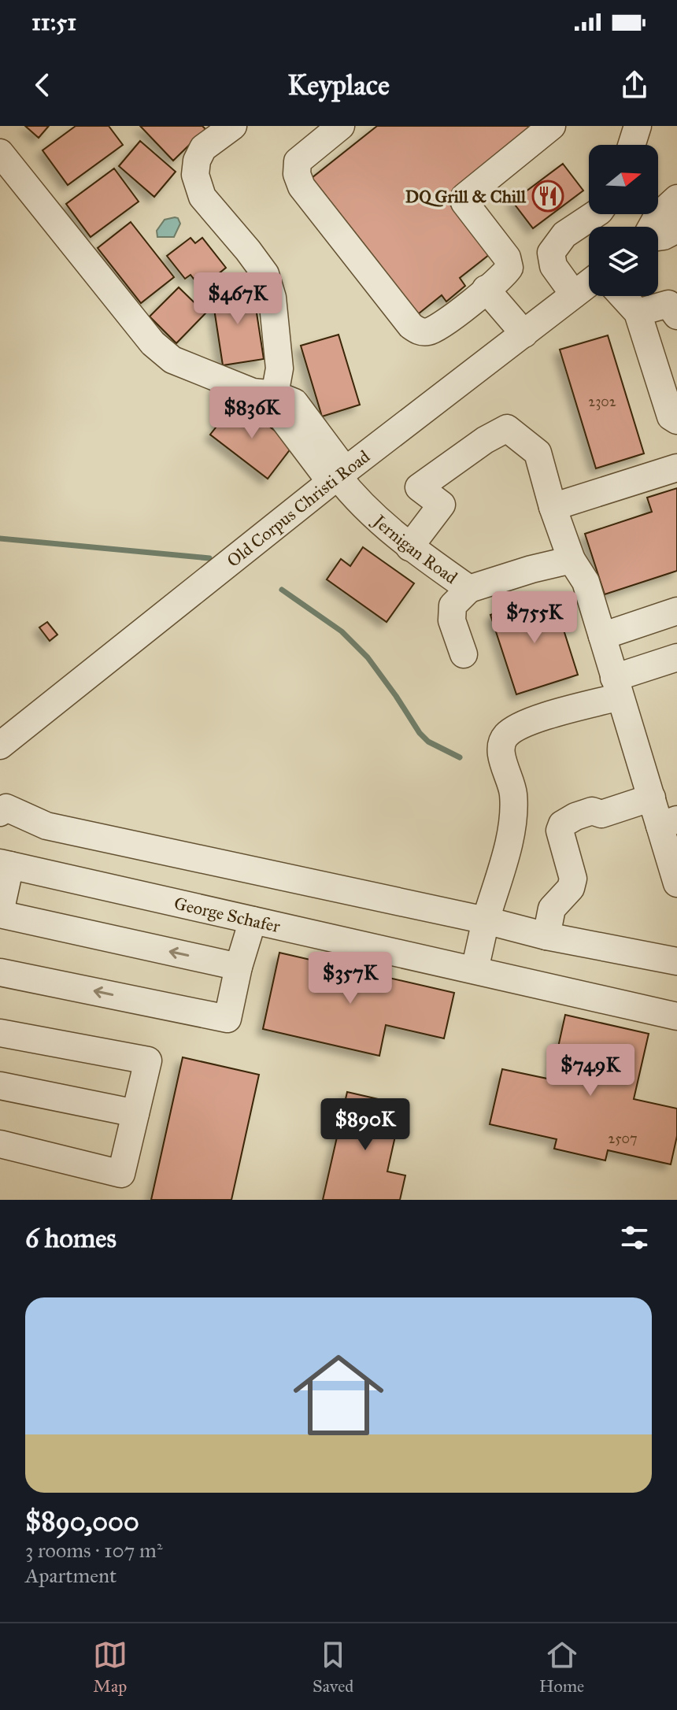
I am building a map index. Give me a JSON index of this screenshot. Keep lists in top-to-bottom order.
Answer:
{
  "streets": {
    "street": ["Old Corpus Christi Road", "Jernigan Road", "George Schafer"]
  },
  "crossings": [
    ["Old Corpus Christi Road", "Jernigan Road"]
  ],
  "places": {
    "restaurant": ["DQ Grill & Chill"]
  },
  "house_numbers": ["2302", "2507"],
  "north": "right",
  "page": {
    "status": "11:51",
    "header": "Keyplace",
    "price": [
      "$467K",
      "$836K",
      "$755K",
      "$357K",
      "$749K",
      "$890K"
    ],
    "heading": "6 homes",
    "list": [
      {
        "name": "$890,000",
        "note": "3 rooms · 107 m² · Apartment"
      }
    ],
    "tabs": ["Map", "Saved", "Home"]
  }
}
